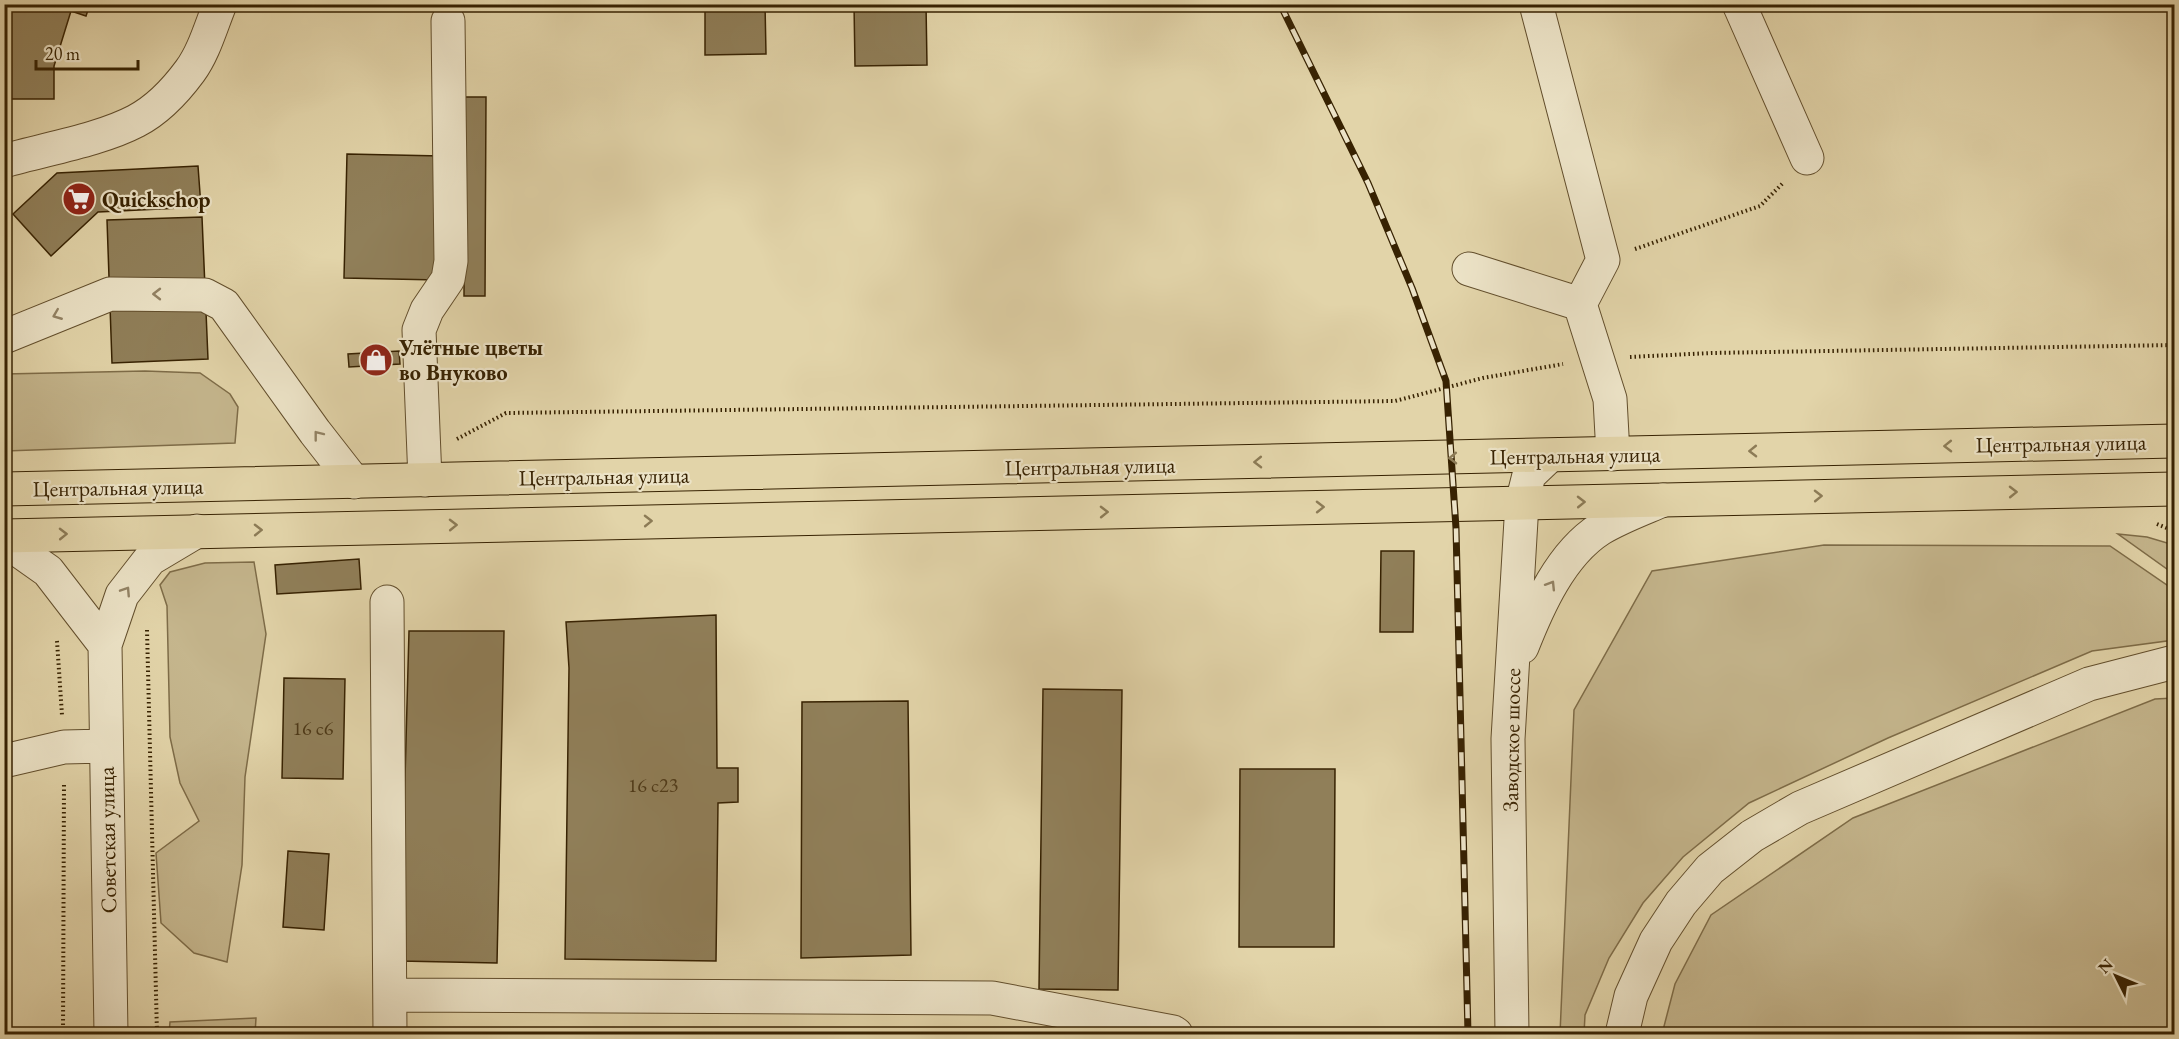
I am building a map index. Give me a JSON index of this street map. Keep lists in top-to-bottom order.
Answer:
{
  "streets": {
    "main road": ["Центральная улица"],
    "street": ["Заводское шоссе", "Советская улица"]
  },
  "crossings": [
    ["Центральная улица", "Заводское шоссе"],
    ["Центральная улица", "Советская улица"]
  ],
  "places": {
    "supermarket": ["Quickschop"],
    "shop": ["Улётные цветы во Внуково"]
  },
  "house_numbers": ["16 с6", "16 с23"],
  "scale_bar": "20 m",
  "north": "top left"
}
